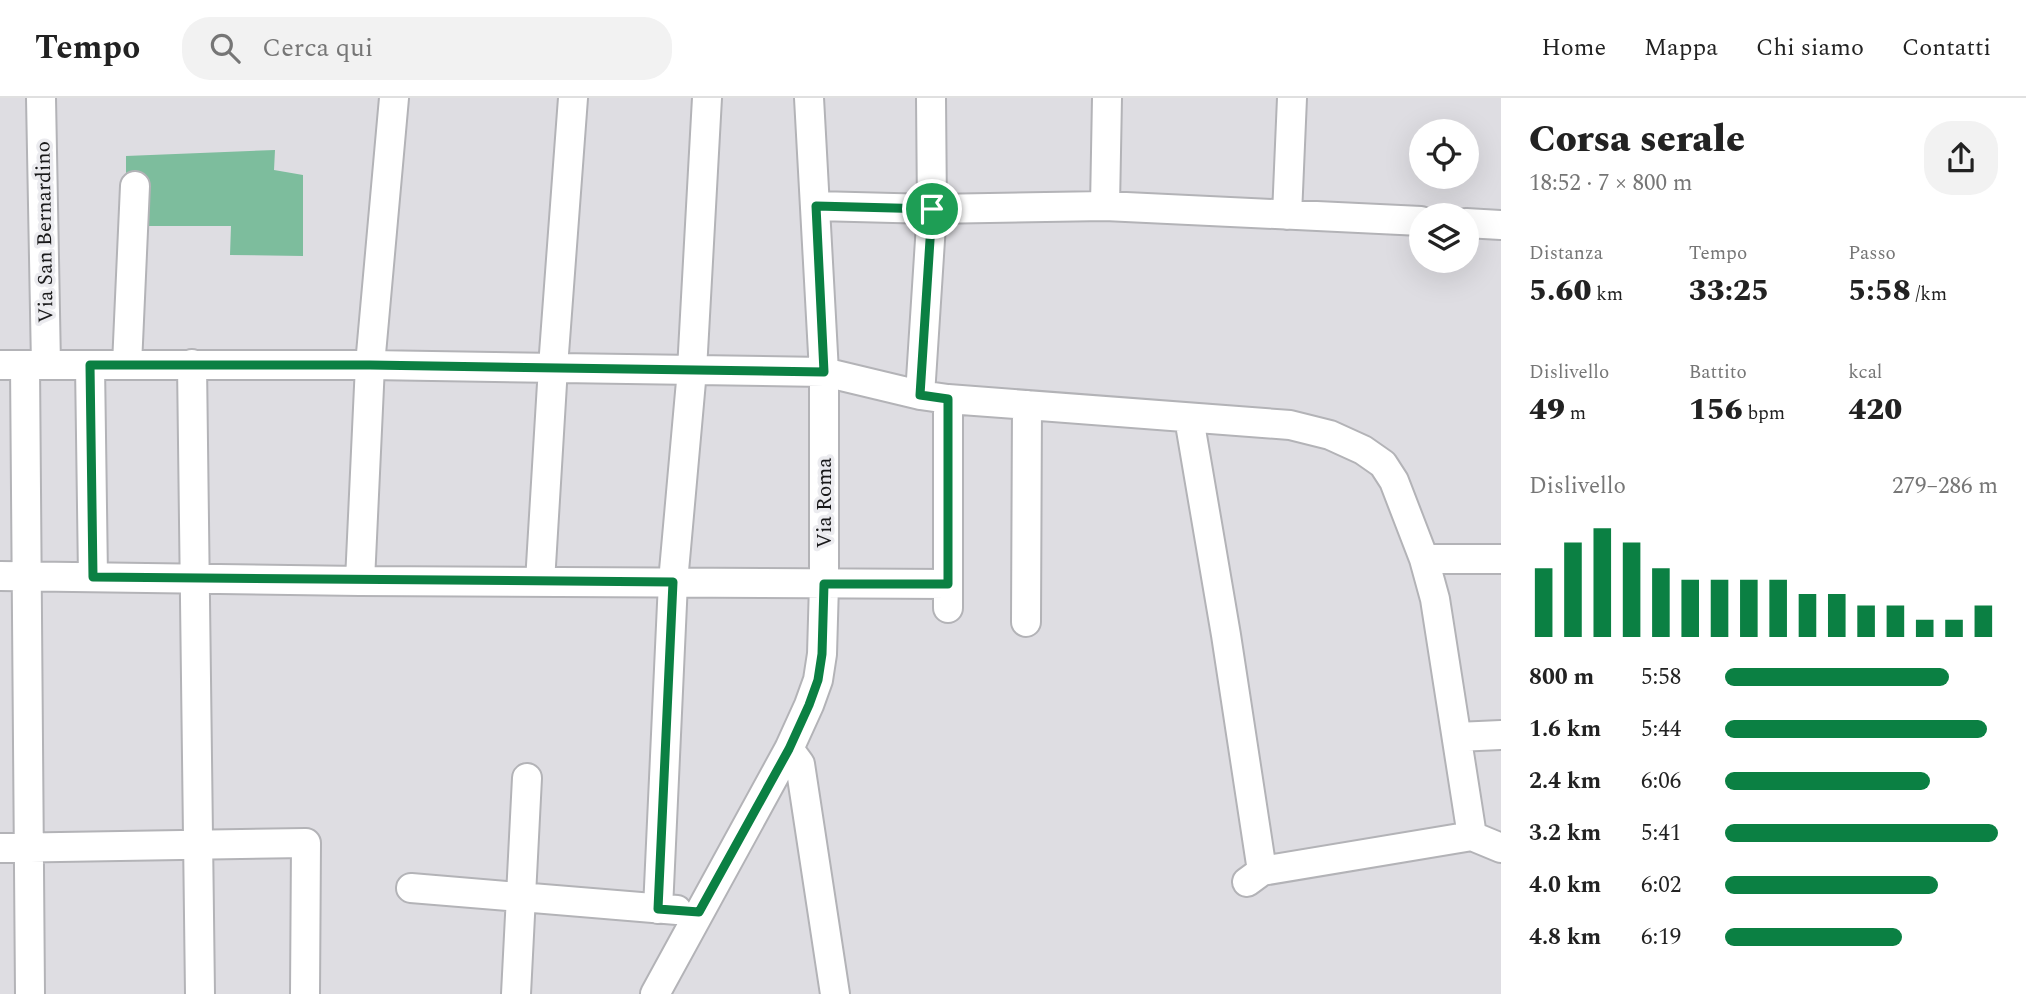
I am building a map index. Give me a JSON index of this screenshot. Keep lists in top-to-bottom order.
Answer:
{
  "streets": {
    "street": ["Via San Bernardino", "Via Roma"]
  },
  "page": {
    "header": "Tempo",
    "search": "Cerca qui",
    "nav": [
      "Home",
      "Mappa",
      "Chi siamo",
      "Contatti"
    ],
    "heading": ["Corsa serale", "18:52 · 7 × 800 m"],
    "stats": [
      ["Distanza", "5.60 km"],
      ["Tempo", "33:25"],
      ["Passo", "5:58 /km"],
      ["Dislivello", "49 m"],
      ["Battito", "156 bpm"],
      ["kcal", "420"]
    ],
    "chart": ["Dislivello", "279–286 m"],
    "list": [
      {
        "name": "800 m",
        "note": "5:58"
      },
      {
        "name": "1.6 km",
        "note": "5:44"
      },
      {
        "name": "2.4 km",
        "note": "6:06"
      },
      {
        "name": "3.2 km",
        "note": "5:41"
      },
      {
        "name": "4.0 km",
        "note": "6:02"
      },
      {
        "name": "4.8 km",
        "note": "6:19"
      }
    ]
  }
}
